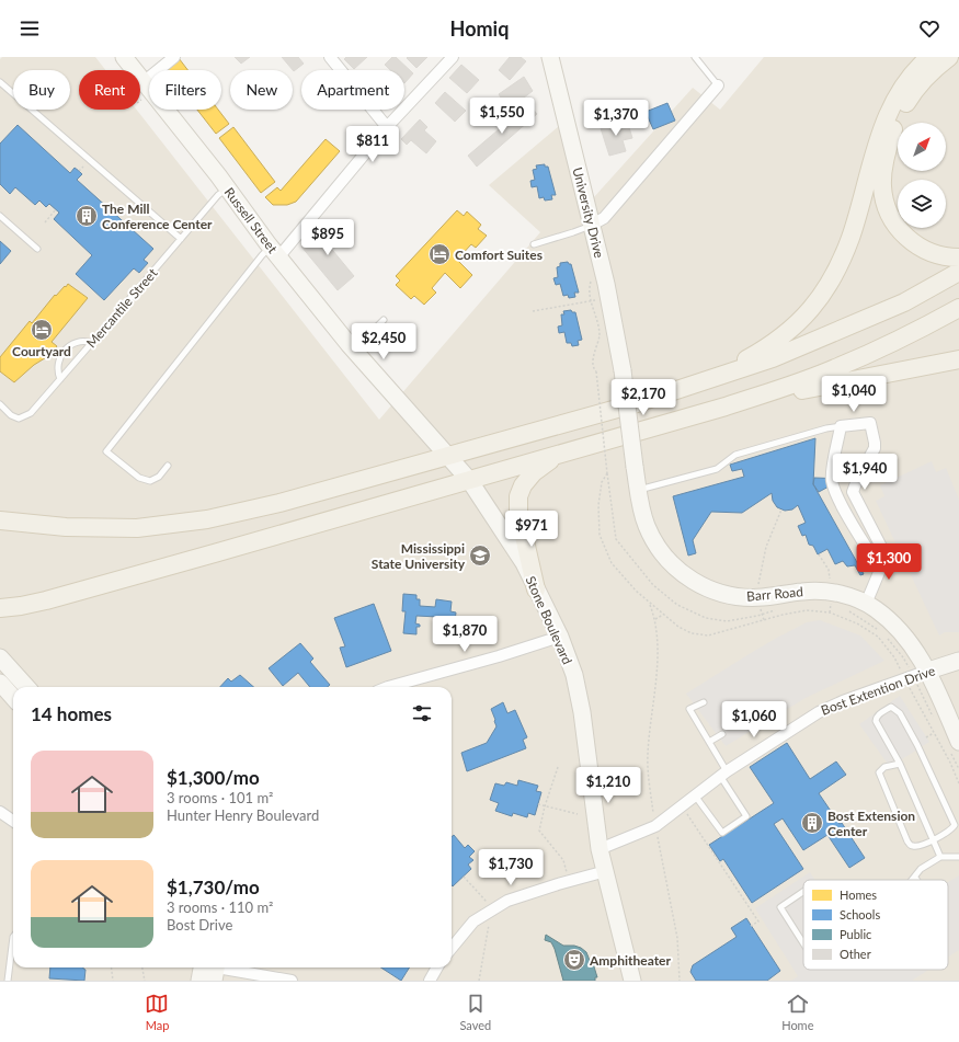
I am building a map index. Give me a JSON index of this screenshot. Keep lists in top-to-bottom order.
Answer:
{
  "streets": {
    "street": [
      "University Drive",
      "Russell Street",
      "Barr Road",
      "Stone Boulevard",
      "Bost Extention Drive"
    ],
    "lane": ["Mercantile Street"]
  },
  "crossings": [
    ["University Drive", "Barr Road"],
    ["Russell Street", "Mercantile Street"],
    ["Russell Street", "Stone Boulevard"],
    ["Barr Road", "Bost Extention Drive"],
    ["Stone Boulevard", "Bost Extention Drive"]
  ],
  "places": {
    "building": ["The Mill Conference Center", "Bost Extension Center"],
    "hotel": ["Comfort Suites", "Courtyard"],
    "school or university": ["Mississippi State University"],
    "theatre": ["Amphitheater"]
  },
  "legend": [
    "Homes",
    "Schools",
    "Public",
    "Other"
  ],
  "north": "top right",
  "page": {
    "header": "Homiq",
    "chip": [
      "Buy",
      "Rent",
      "Filters",
      "New",
      "Apartment"
    ],
    "price": [
      "$1,550",
      "$1,370",
      "$811",
      "$895",
      "$2,450",
      "$1,040",
      "$2,170",
      "$1,940",
      "$971",
      "$1,300",
      "$1,870",
      "$1,060",
      "$1,210",
      "$1,730"
    ],
    "heading": "14 homes",
    "list": [
      {
        "name": "$1,300/mo",
        "note": "3 rooms · 101 m² · Hunter Henry Boulevard"
      },
      {
        "name": "$1,730/mo",
        "note": "3 rooms · 110 m² · Bost Drive"
      }
    ],
    "tabs": ["Map", "Saved", "Home"]
  }
}
